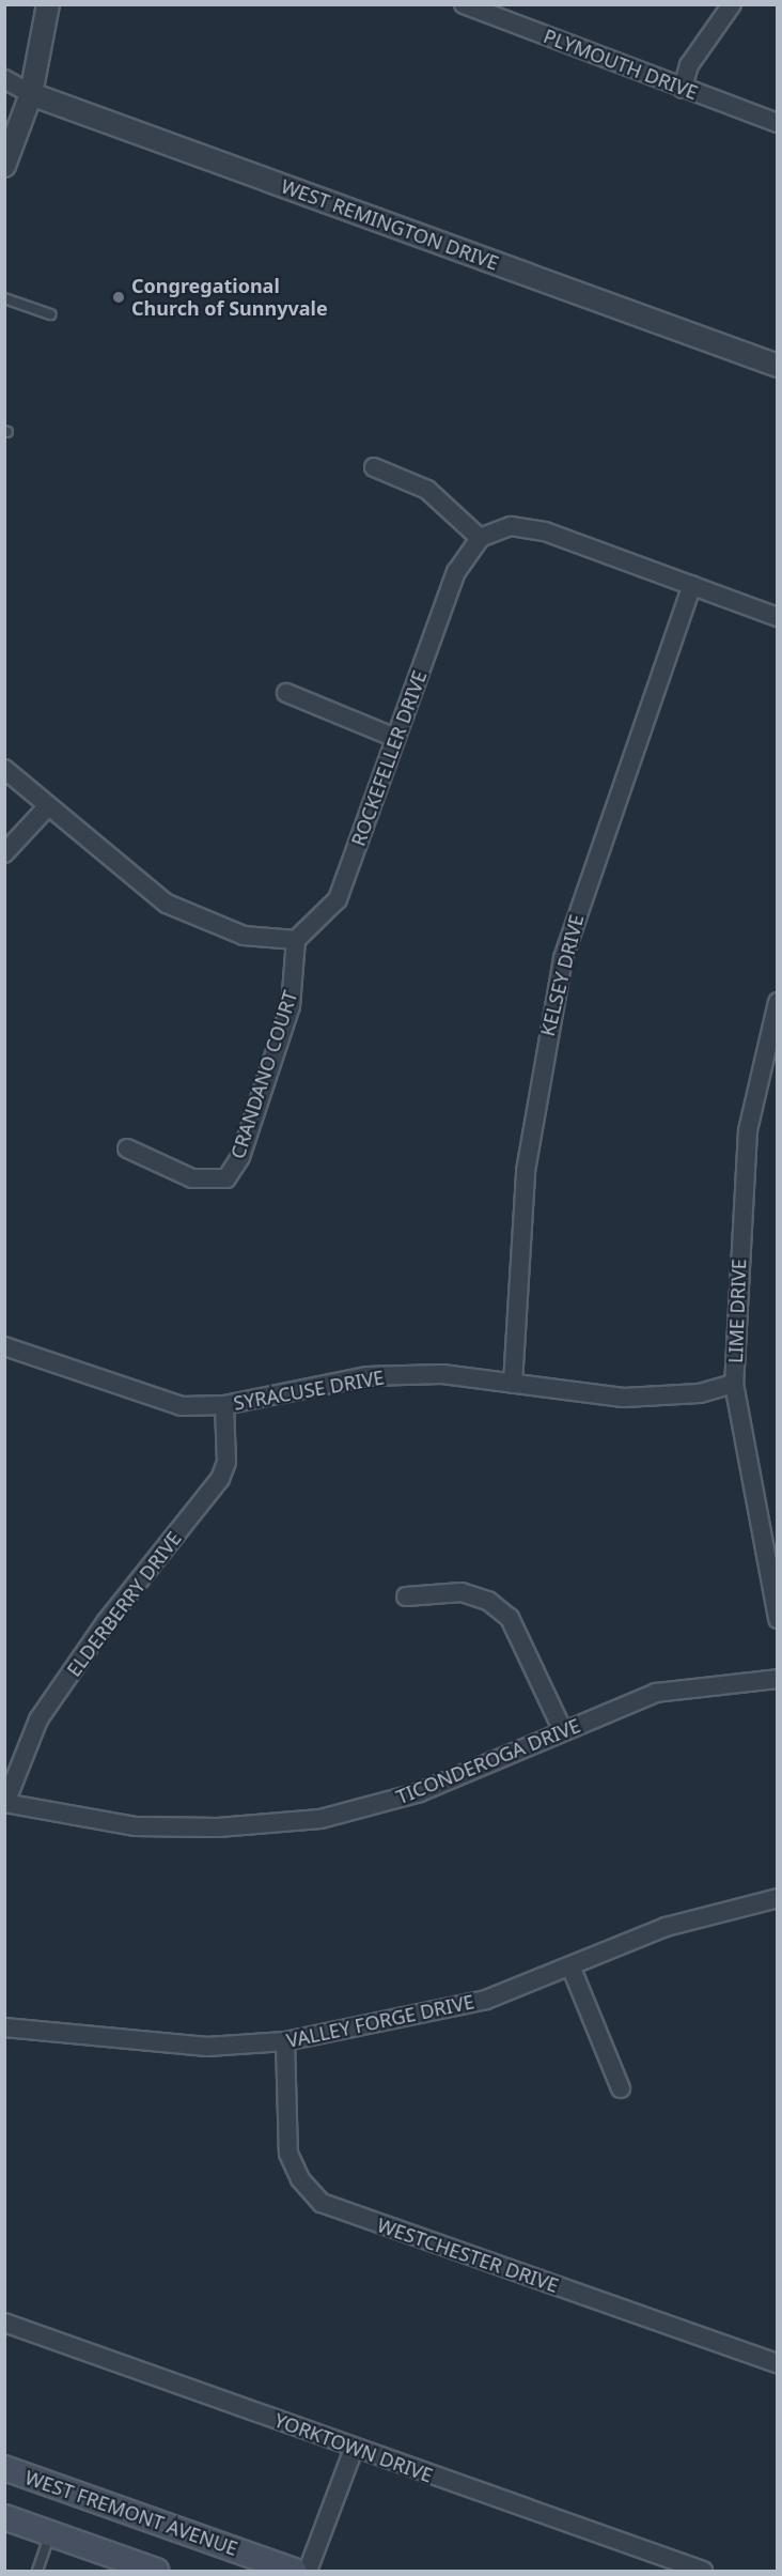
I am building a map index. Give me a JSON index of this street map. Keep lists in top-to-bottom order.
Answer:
{
  "streets": {
    "main road": ["WEST FREMONT AVENUE"],
    "street": [
      "PLYMOUTH DRIVE",
      "WEST REMINGTON DRIVE",
      "ROCKEFELLER DRIVE",
      "KELSEY DRIVE",
      "CRANDANO COURT",
      "LIME DRIVE",
      "SYRACUSE DRIVE",
      "ELDERBERRY DRIVE",
      "TICONDEROGA DRIVE",
      "VALLEY FORGE DRIVE",
      "WESTCHESTER DRIVE",
      "YORKTOWN DRIVE"
    ]
  },
  "crossings": [
    ["ROCKEFELLER DRIVE", "CRANDANO COURT"],
    ["KELSEY DRIVE", "SYRACUSE DRIVE"],
    ["LIME DRIVE", "SYRACUSE DRIVE"],
    ["SYRACUSE DRIVE", "ELDERBERRY DRIVE"],
    ["ELDERBERRY DRIVE", "TICONDEROGA DRIVE"],
    ["VALLEY FORGE DRIVE", "WESTCHESTER DRIVE"]
  ],
  "places": ["Congregational Church of Sunnyvale"]
}
